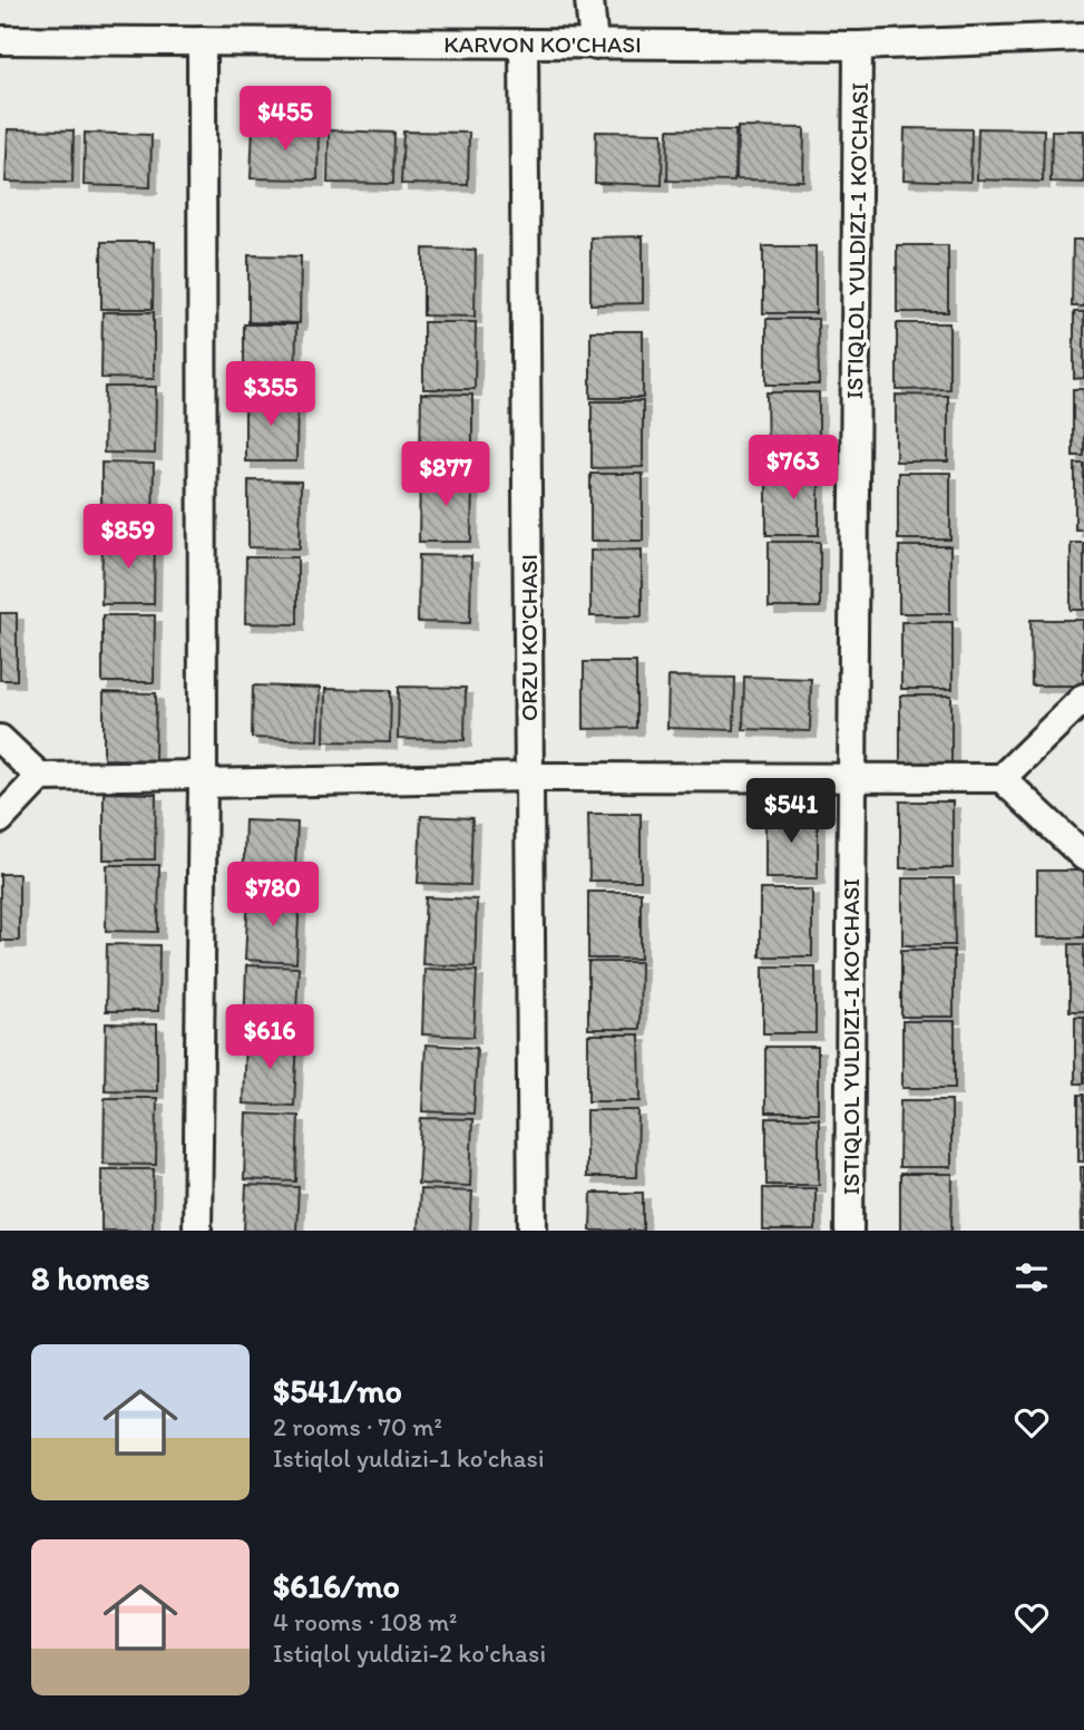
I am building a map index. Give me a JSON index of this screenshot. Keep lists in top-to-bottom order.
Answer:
{
  "streets": {
    "street": ["KARVON KO'CHASI", "ISTIQLOL YULDIZI-1 KO'CHASI", "ORZU KO'CHASI"]
  },
  "crossings": [
    ["KARVON KO'CHASI", "ISTIQLOL YULDIZI-1 KO'CHASI"],
    ["KARVON KO'CHASI", "ORZU KO'CHASI"]
  ],
  "page": {
    "price": [
      "$455",
      "$355",
      "$763",
      "$877",
      "$859",
      "$541",
      "$780",
      "$616"
    ],
    "heading": "8 homes",
    "list": [
      {
        "name": "$541/mo",
        "note": "2 rooms · 70 m² · Istiqlol yuldizi-1 ko'chasi"
      },
      {
        "name": "$616/mo",
        "note": "4 rooms · 108 m² · Istiqlol yuldizi-2 ko'chasi"
      }
    ]
  }
}
